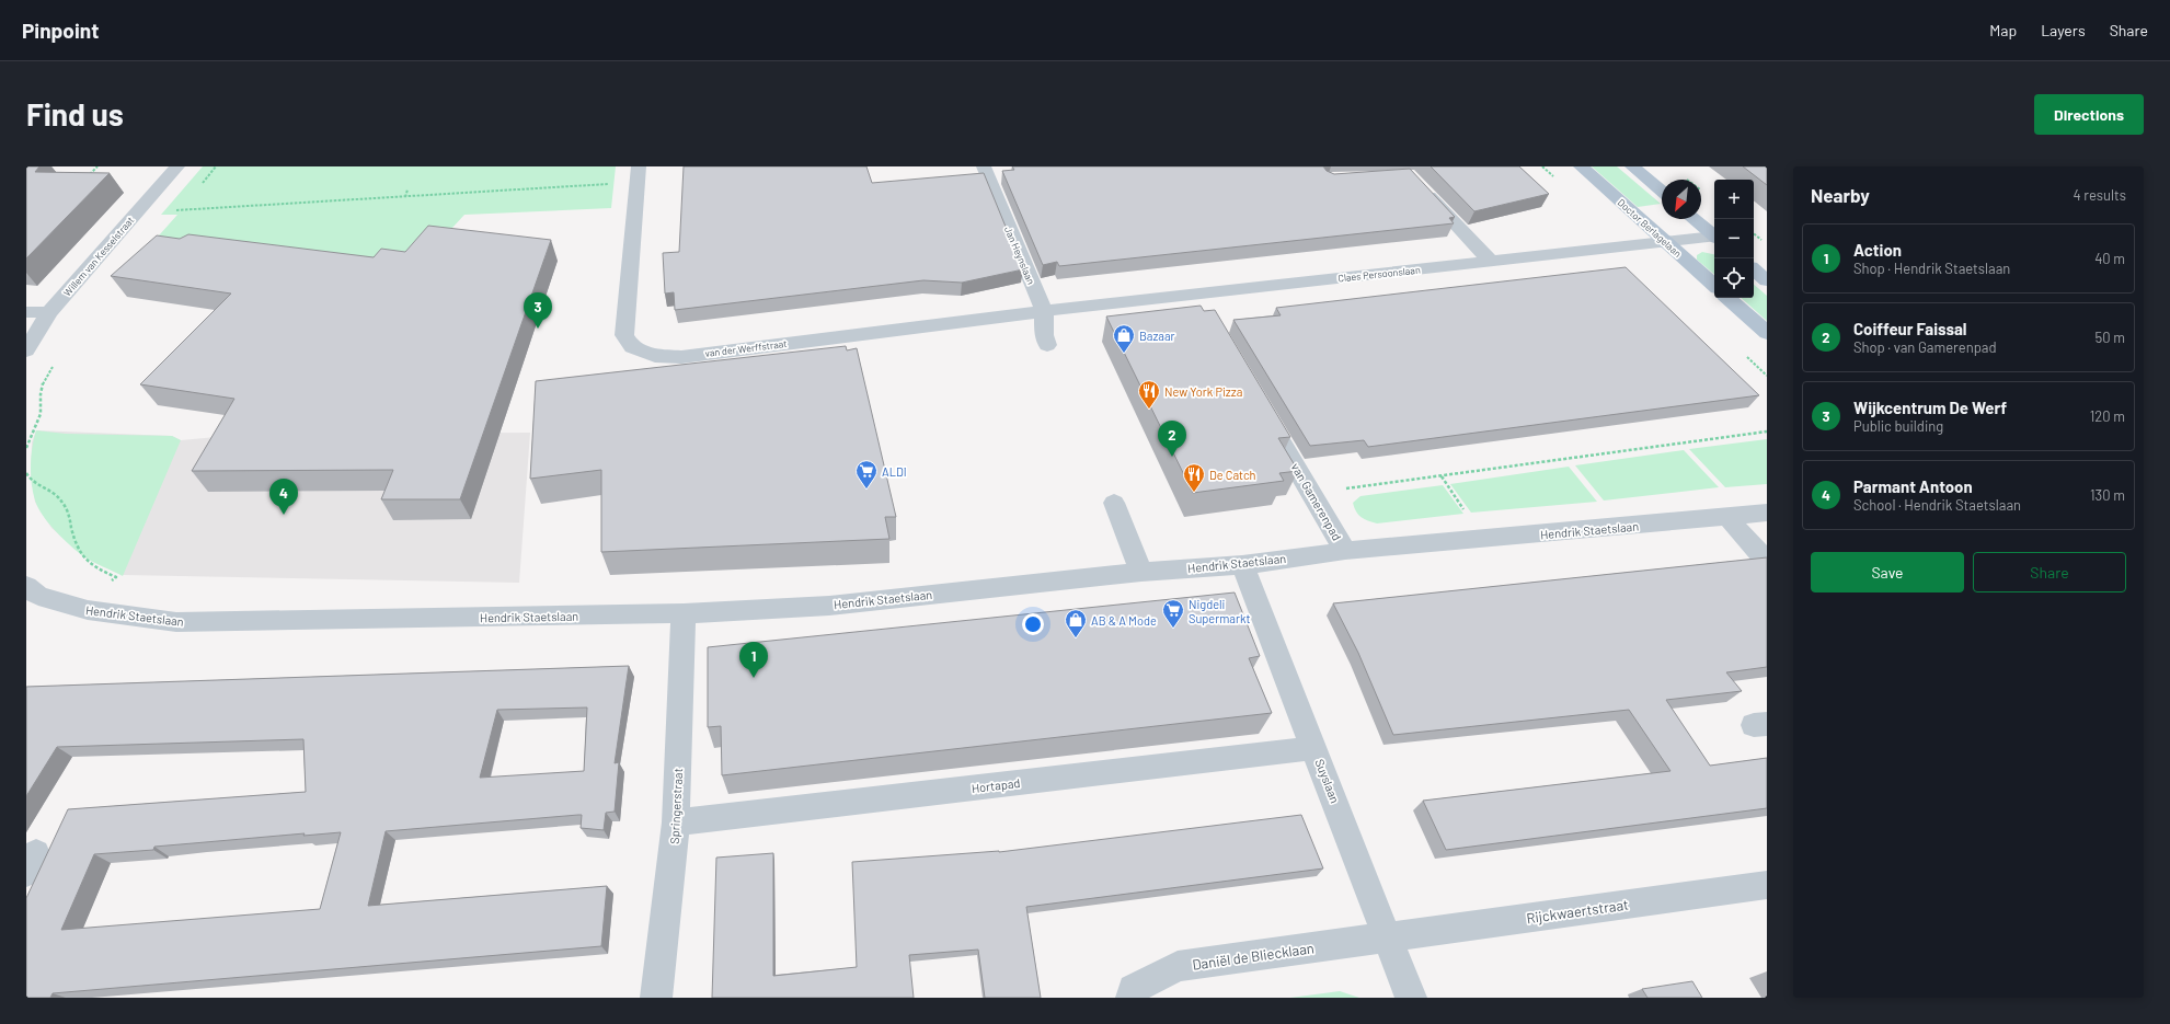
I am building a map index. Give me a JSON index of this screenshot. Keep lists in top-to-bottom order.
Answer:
{
  "streets": {
    "main road": ["Doctor Berlagelaan"],
    "street": [
      "Jan Heynslaan",
      "Willem van Kesselstraat",
      "Claes Persoonslaan",
      "van der Werffstraat",
      "van Gamerenpad",
      "Hendrik Staetslaan",
      "Suyslaan",
      "Hortapad",
      "Springerstraat",
      "Rijckwaertstraat",
      "Daniël de Bliecklaan"
    ]
  },
  "crossings": [
    ["Doctor Berlagelaan", "Claes Persoonslaan"],
    ["Jan Heynslaan", "Claes Persoonslaan"],
    ["Jan Heynslaan", "van der Werffstraat"],
    ["Claes Persoonslaan", "van der Werffstraat"],
    ["van Gamerenpad", "Hendrik Staetslaan"],
    ["Hendrik Staetslaan", "Suyslaan"],
    ["Hendrik Staetslaan", "Springerstraat"],
    ["Suyslaan", "Hortapad"],
    ["Suyslaan", "Rijckwaertstraat"],
    ["Suyslaan", "Daniël de Bliecklaan"],
    ["Hortapad", "Springerstraat"],
    ["Rijckwaertstraat", "Daniël de Bliecklaan"]
  ],
  "places": {
    "shop": ["Bazaar", "AB & A Mode"],
    "restaurant": ["New York Pizza", "De Catch"],
    "supermarket": ["ALDI", "Nigdeli Supermarkt"]
  },
  "north": "bottom left",
  "page": {
    "header": "Pinpoint",
    "nav": ["Map", "Layers", "Share"],
    "buttons": [
      "Directions",
      ["Save", "Share"]
    ],
    "title": "Find us",
    "heading": ["Nearby", "4 results"],
    "map_buttons": ["+", "−"],
    "list": [
      {
        "mark": "1",
        "name": "Action",
        "note": "Shop · Hendrik Staetslaan",
        "value": "40 m"
      },
      {
        "mark": "2",
        "name": "Coiffeur Faissal",
        "note": "Shop · van Gamerenpad",
        "value": "50 m"
      },
      {
        "mark": "3",
        "name": "Wijkcentrum De Werf",
        "note": "Public building",
        "value": "120 m"
      },
      {
        "mark": "4",
        "name": "Parmant Antoon",
        "note": "School · Hendrik Staetslaan",
        "value": "130 m"
      }
    ],
    "pins": [
      "3",
      "2",
      "4",
      "1"
    ]
  }
}
